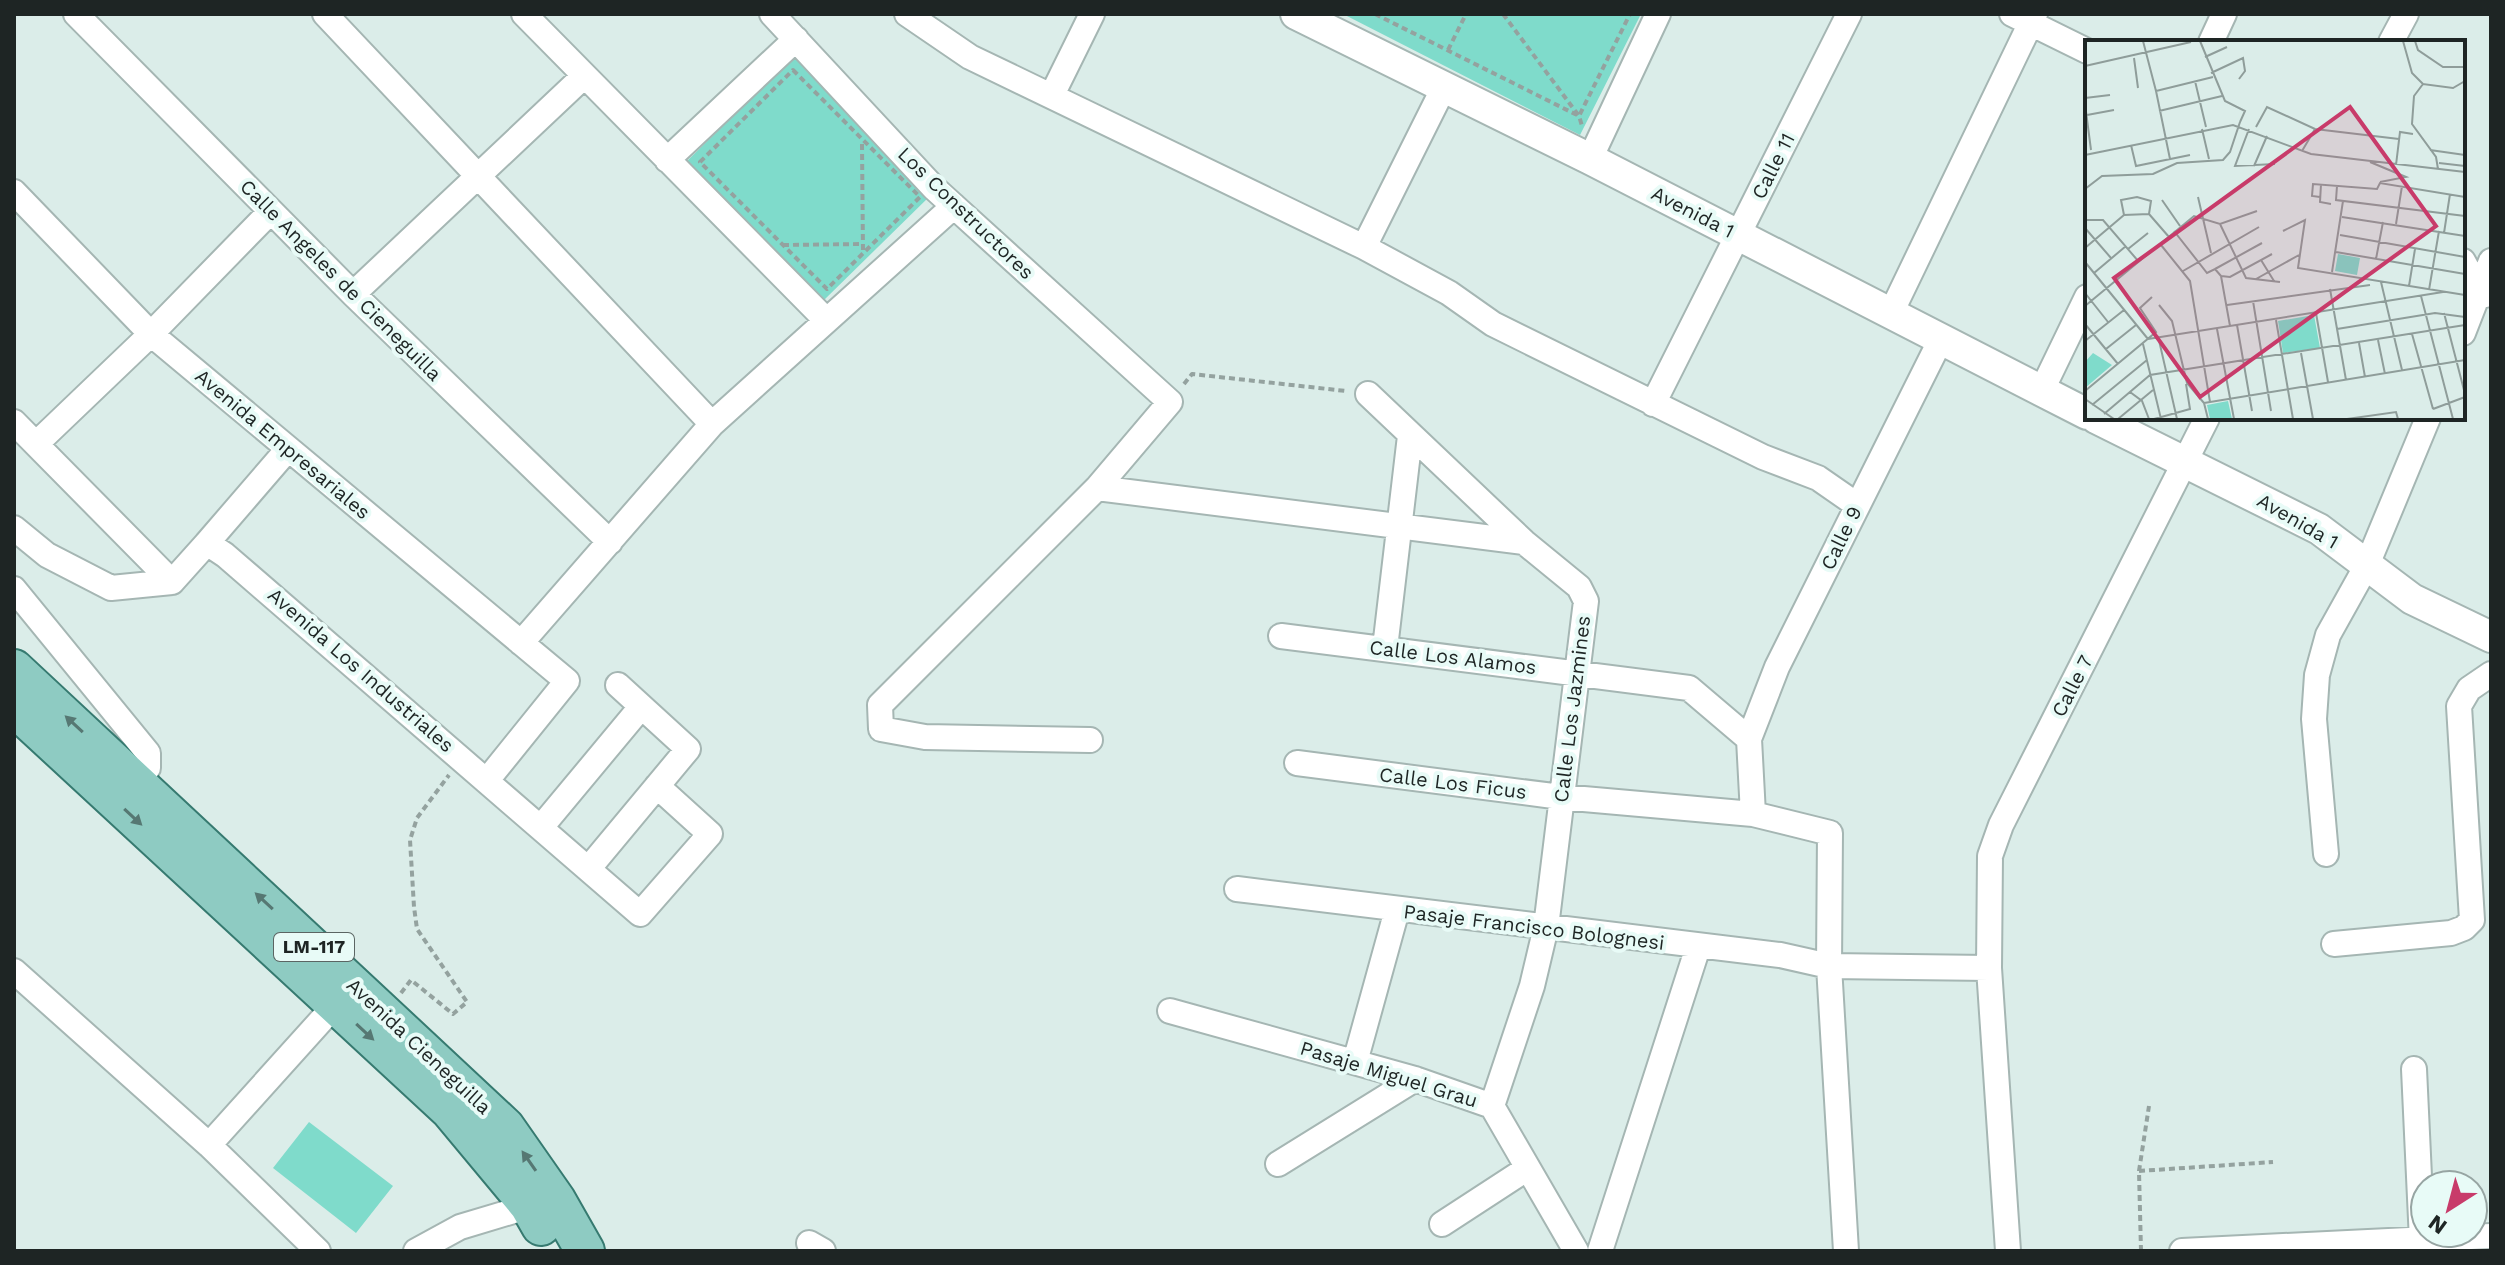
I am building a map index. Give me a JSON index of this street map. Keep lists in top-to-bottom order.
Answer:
{
  "streets": {
    "main road": ["LM-117", "Avenida Cieneguilla"],
    "street": [
      "Calle 11",
      "Avenida 1",
      "Los Constructores",
      "Calle Angeles de Cieneguilla",
      "Avenida Empresariales",
      "Calle 9",
      "Calle Los Alamos",
      "Avenida Los Industriales",
      "Calle 7",
      "Calle Los Jazmines",
      "Calle Los Ficus",
      "Pasaje Francisco Bolognesi",
      "Pasaje Miguel Grau"
    ]
  },
  "crossings": [
    ["Calle 11", "Avenida 1"],
    ["Avenida 1", "Calle 9"],
    ["Avenida 1", "Calle 7"],
    ["Avenida Empresariales", "Avenida Los Industriales"],
    ["Calle 9", "Calle Los Alamos"],
    ["Calle Los Alamos", "Calle Los Jazmines"],
    ["Calle 7", "Pasaje Francisco Bolognesi"],
    ["Calle Los Jazmines", "Calle Los Ficus"],
    ["Calle Los Jazmines", "Pasaje Francisco Bolognesi"],
    ["Calle Los Jazmines", "Pasaje Miguel Grau"],
    ["Calle Los Ficus", "Pasaje Francisco Bolognesi"]
  ],
  "north": "bottom left"
}
